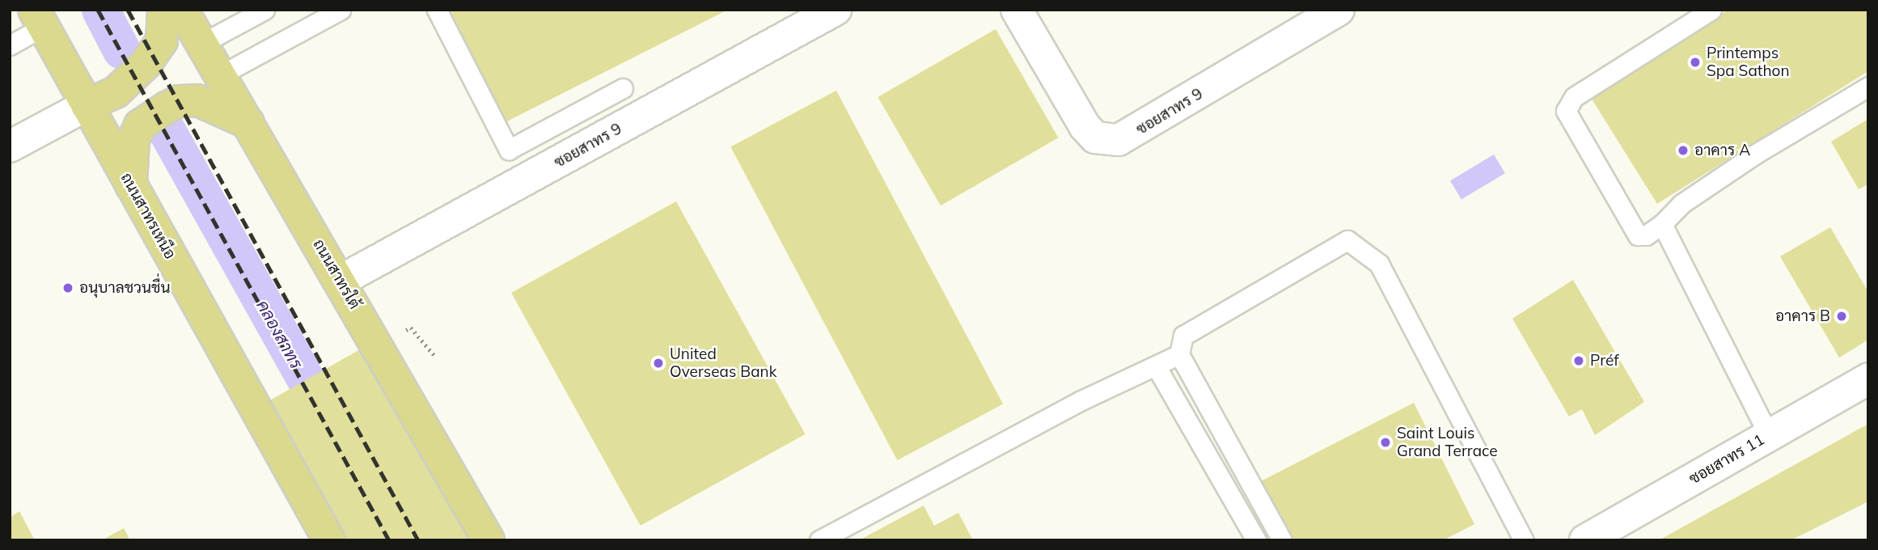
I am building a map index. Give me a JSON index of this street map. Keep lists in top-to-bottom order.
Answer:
{
  "streets": {
    "main road": ["ถนนสาทรเหนือ", "ถนนสาทรใต้"],
    "street": ["ซอยสาทร 9", "ซอยสาทร 11"]
  },
  "crossings": [
    ["ซอยสาทร 9", "ถนนสาทรใต้"]
  ],
  "water": ["คลองสาทร"],
  "places": [
    "Printemps Spa Sathon",
    "อาคาร A",
    "อนุบาลชวนชื่น",
    "อาคาร B",
    "Préf",
    "United Overseas Bank",
    "Saint Louis Grand Terrace"
  ]
}
